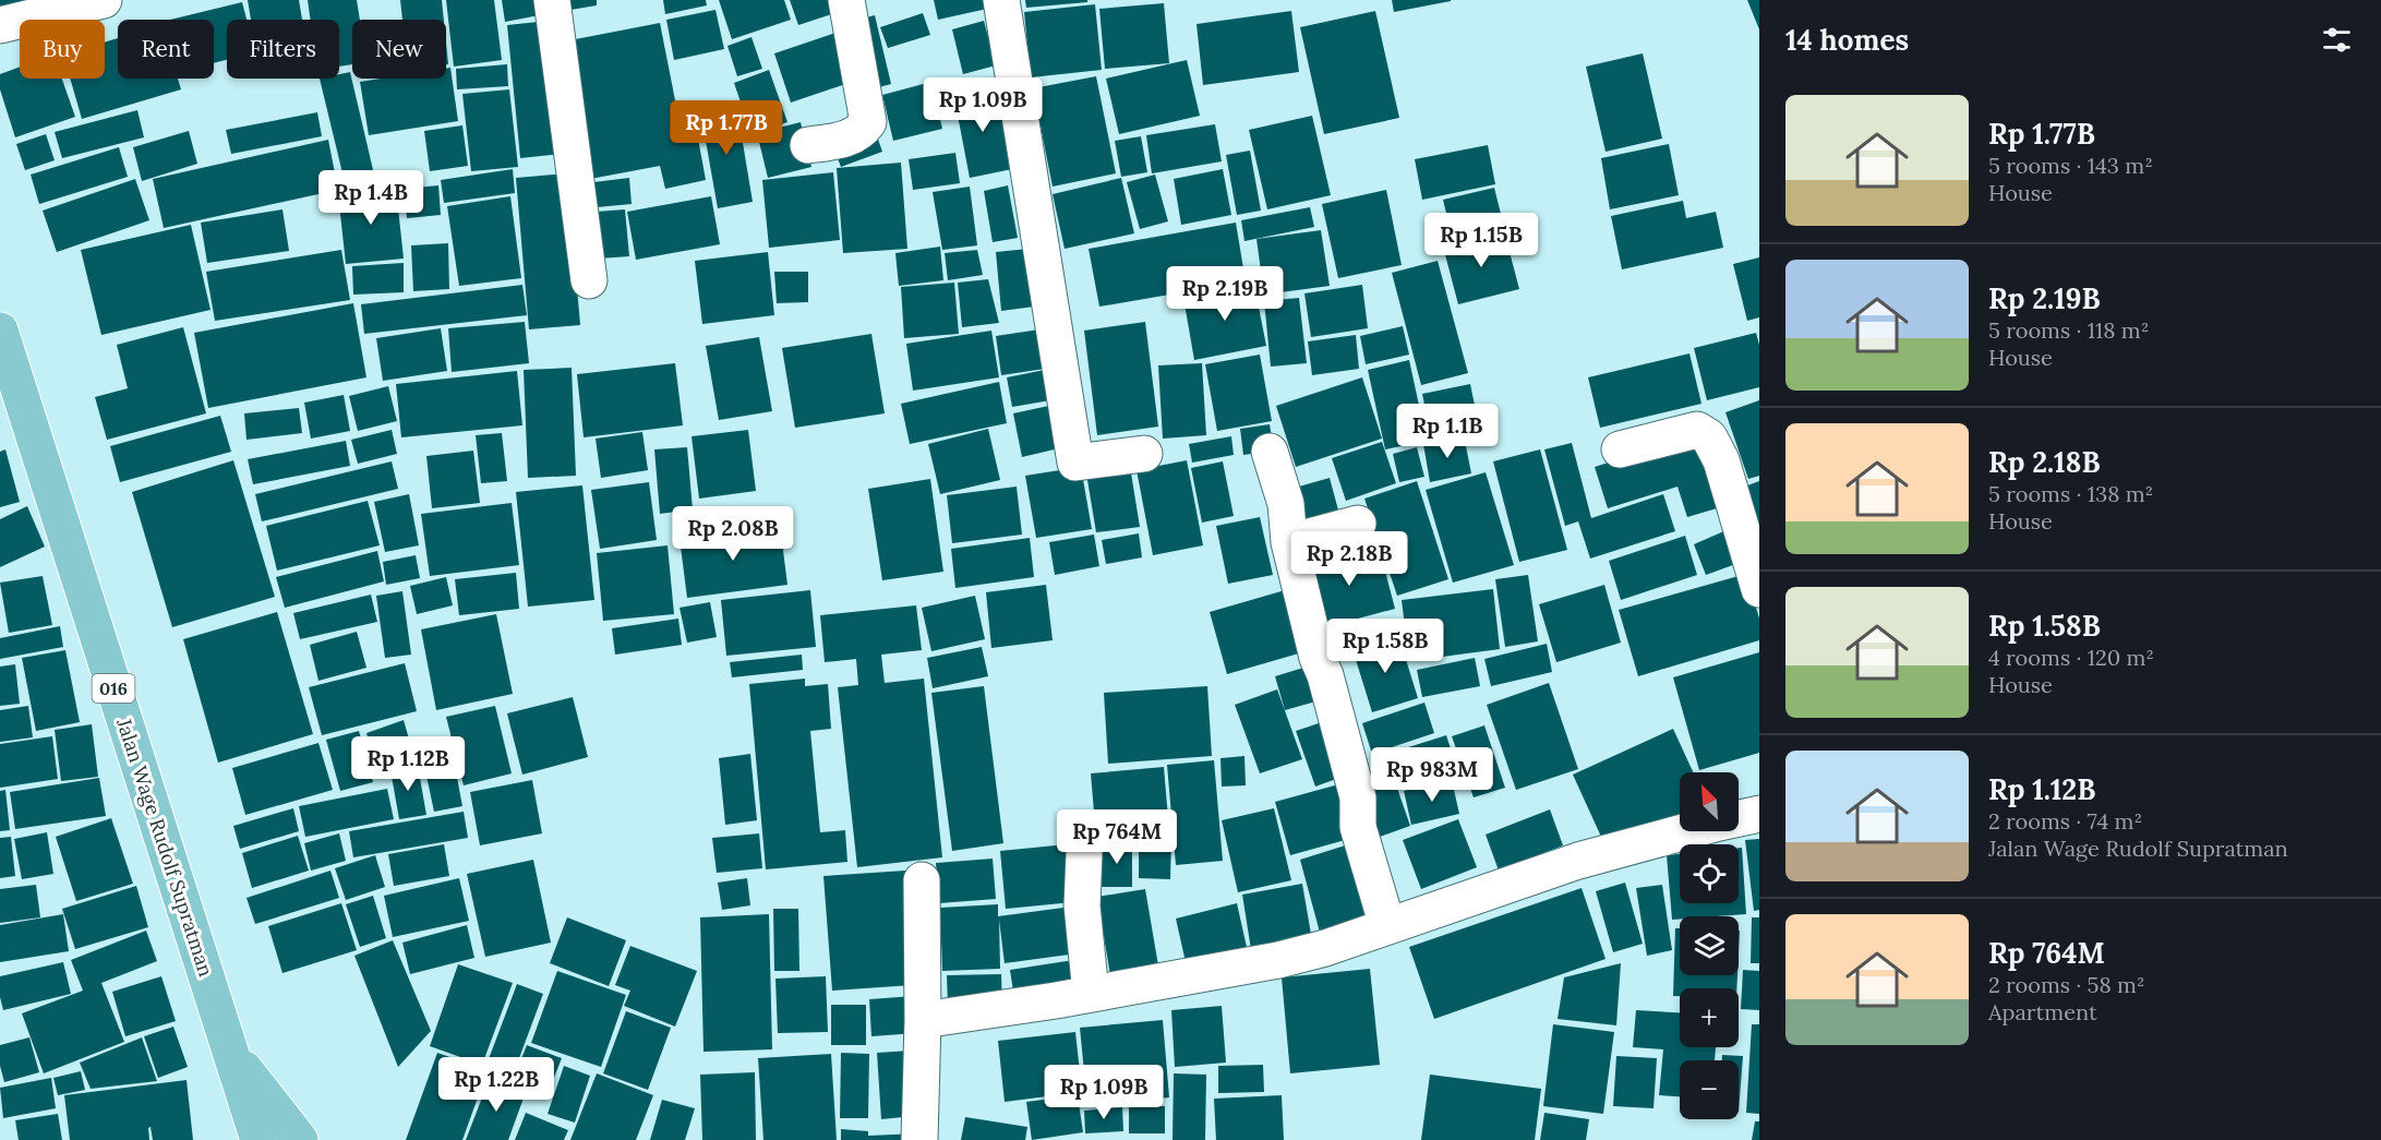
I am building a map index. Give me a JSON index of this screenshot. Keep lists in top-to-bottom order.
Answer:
{
  "streets": {
    "main road": ["016", "Jalan Wage Rudolf Supratman"]
  },
  "crossings": [
    ["016", "Jalan Wage Rudolf Supratman"]
  ],
  "north": "top left",
  "page": {
    "heading": "14 homes",
    "chip": [
      "Buy",
      "Rent",
      "Filters",
      "New"
    ],
    "price": [
      "Rp 1.09B",
      "Rp 1.77B",
      "Rp 1.4B",
      "Rp 1.15B",
      "Rp 2.19B",
      "Rp 1.1B",
      "Rp 2.08B",
      "Rp 2.18B",
      "Rp 1.58B",
      "Rp 1.12B",
      "Rp 983M",
      "Rp 764M",
      "Rp 1.22B",
      "Rp 1.09B"
    ],
    "list": [
      {
        "name": "Rp 1.77B",
        "note": "5 rooms · 143 m² · House"
      },
      {
        "name": "Rp 2.19B",
        "note": "5 rooms · 118 m² · House"
      },
      {
        "name": "Rp 2.18B",
        "note": "5 rooms · 138 m² · House"
      },
      {
        "name": "Rp 1.58B",
        "note": "4 rooms · 120 m² · House"
      },
      {
        "name": "Rp 1.12B",
        "note": "2 rooms · 74 m² · Jalan Wage Rudolf Supratman"
      },
      {
        "name": "Rp 764M",
        "note": "2 rooms · 58 m² · Apartment"
      }
    ],
    "map_buttons": ["+", "−"]
  }
}
